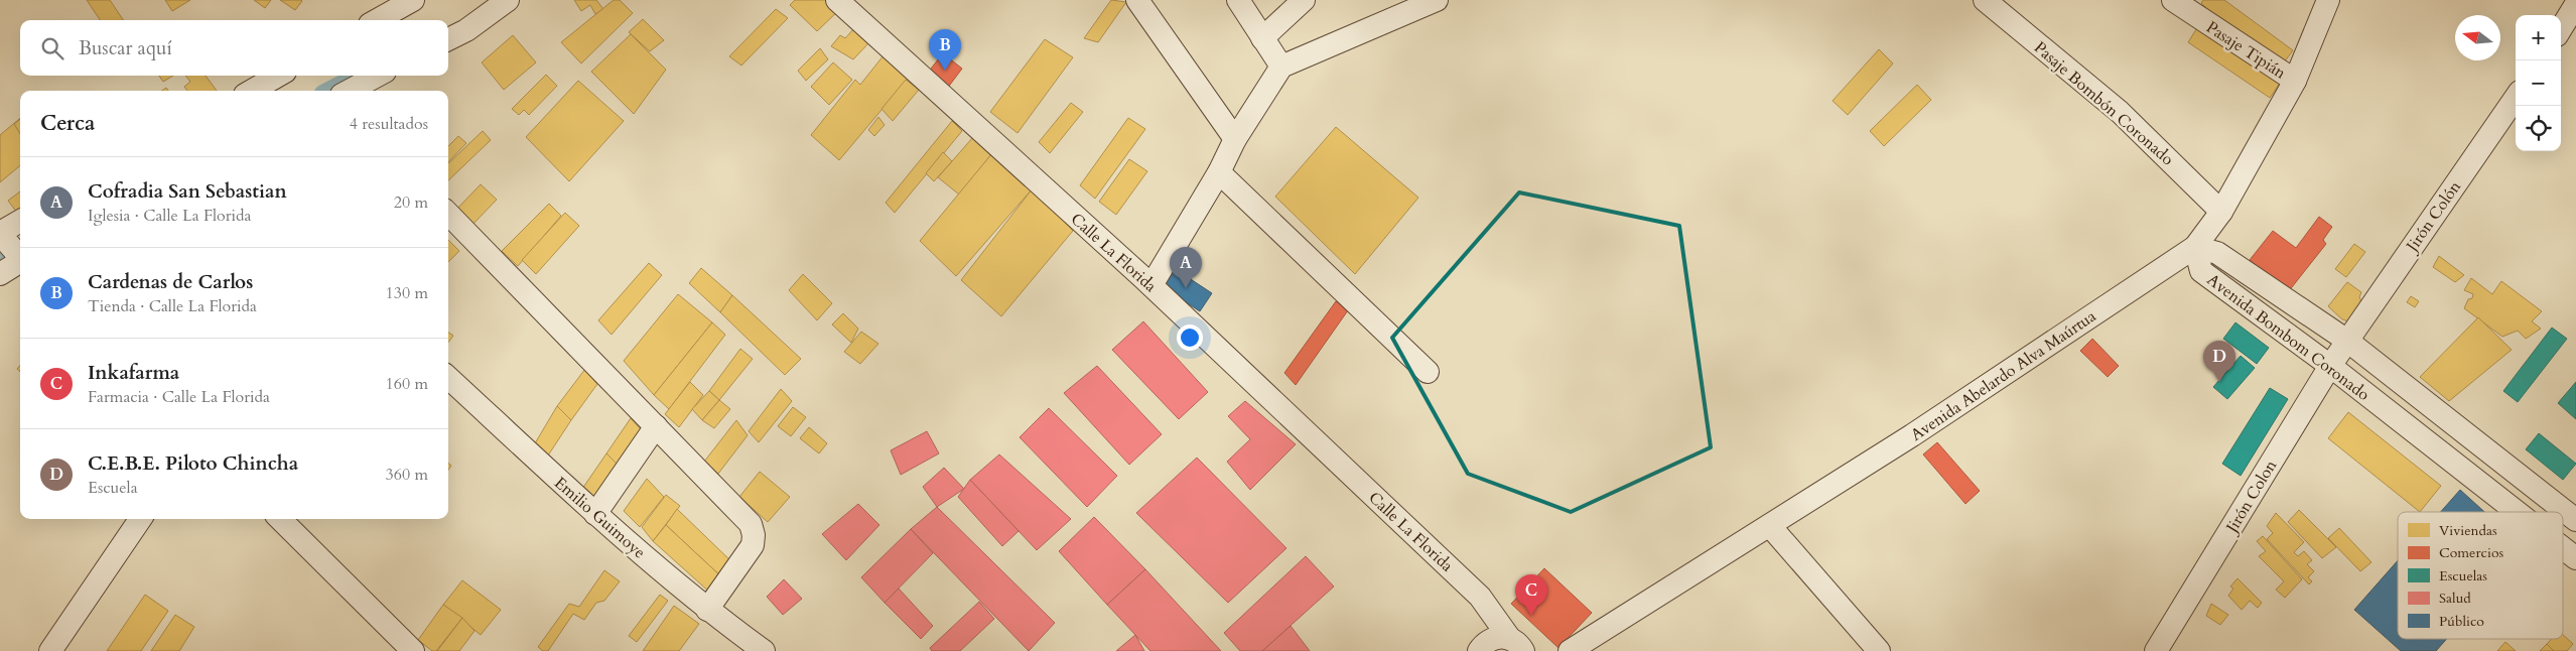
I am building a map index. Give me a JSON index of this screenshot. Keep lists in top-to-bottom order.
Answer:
{
  "streets": {
    "street": [
      "Pasaje Tipián",
      "Pasaje Bombón Coronado",
      "Jirón Colón",
      "Calle La Florida",
      "Avenida Bombom Coronado",
      "Avenida Abelardo Alva Maúrtua",
      "Jirón Colon",
      "Emilio Guimoye"
    ]
  },
  "crossings": [
    ["Pasaje Tipián", "Avenida Abelardo Alva Maúrtua"],
    ["Pasaje Bombón Coronado", "Avenida Abelardo Alva Maúrtua"],
    ["Jirón Colón", "Avenida Bombom Coronado"],
    ["Jirón Colón", "Jirón Colon"],
    ["Avenida Bombom Coronado", "Avenida Abelardo Alva Maúrtua"],
    ["Avenida Bombom Coronado", "Jirón Colon"]
  ],
  "legend": [
    "Viviendas",
    "Comercios",
    "Escuelas",
    "Salud",
    "Público"
  ],
  "north": "left",
  "page": {
    "map_buttons": ["+", "−"],
    "search": "Buscar aquí",
    "pins": [
      "B",
      "A",
      "D",
      "C"
    ],
    "heading": ["Cerca", "4 resultados"],
    "list": [
      {
        "mark": "A",
        "name": "Cofradia San Sebastian",
        "note": "Iglesia · Calle La Florida",
        "value": "20 m"
      },
      {
        "mark": "B",
        "name": "Cardenas de Carlos",
        "note": "Tienda · Calle La Florida",
        "value": "130 m"
      },
      {
        "mark": "C",
        "name": "Inkafarma",
        "note": "Farmacia · Calle La Florida",
        "value": "160 m"
      },
      {
        "mark": "D",
        "name": "C.E.B.E. Piloto Chincha",
        "note": "Escuela",
        "value": "360 m"
      }
    ]
  }
}
